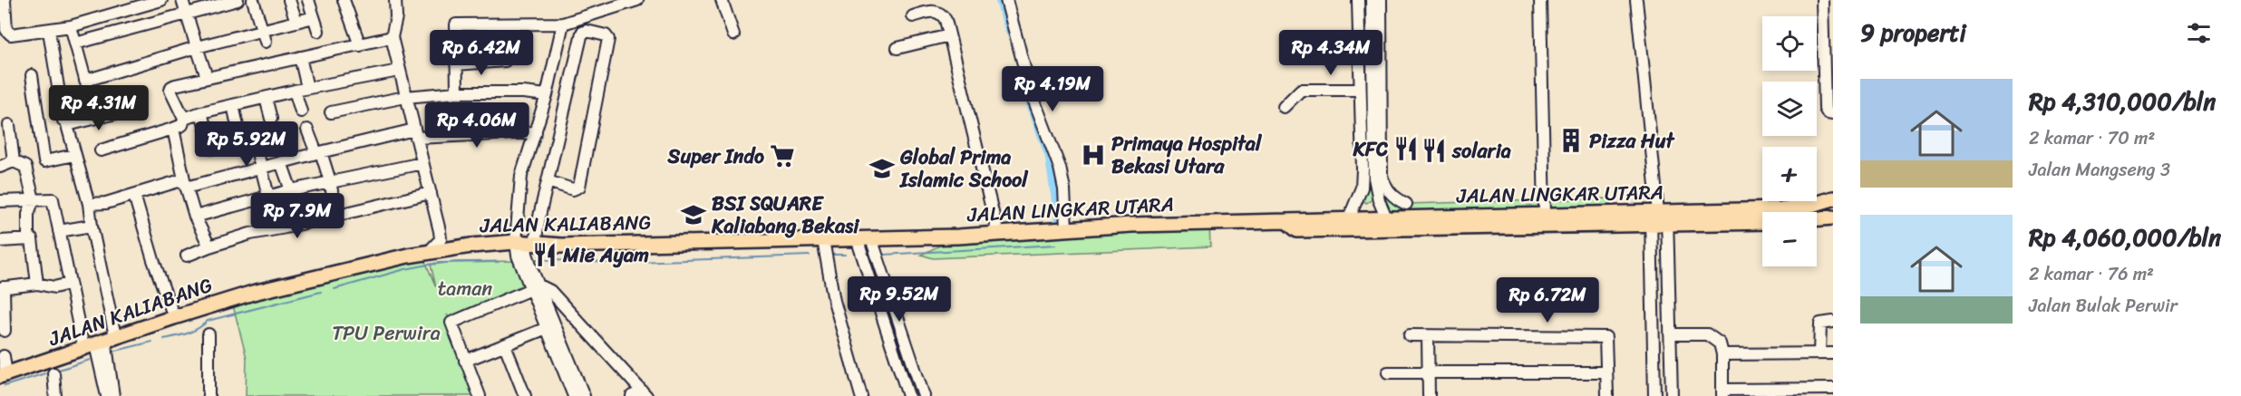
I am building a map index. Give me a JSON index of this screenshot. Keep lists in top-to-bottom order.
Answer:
{
  "streets": {
    "main road": ["JALAN LINGKAR UTARA", "JALAN KALIABANG"]
  },
  "crossings": [
    ["JALAN LINGKAR UTARA", "JALAN KALIABANG"]
  ],
  "parks": ["taman", "TPU Perwira"],
  "places": {
    "building": ["Pizza Hut"],
    "restaurant": ["KFC", "solaria", "Mie Ayam"],
    "hospital": ["Primaya Hospital Bekasi Utara"],
    "supermarket": ["Super Indo"],
    "school or university": ["Global Prima Islamic School", "BSI SQUARE Kaliabang Bekasi"]
  },
  "page": {
    "heading": "9 properti",
    "map_buttons": ["+", "−"],
    "price": [
      "Rp 6.42M",
      "Rp 4.34M",
      "Rp 4.19M",
      "Rp 4.31M",
      "Rp 4.06M",
      "Rp 5.92M",
      "Rp 7.9M",
      "Rp 9.52M",
      "Rp 6.72M"
    ],
    "list": [
      {
        "name": "Rp 4,310,000/bln",
        "note": "2 kamar · 70 m² · Jalan Mangseng 3"
      },
      {
        "name": "Rp 4,060,000/bln",
        "note": "2 kamar · 76 m² · Jalan Bulak Perwir"
      }
    ]
  }
}
